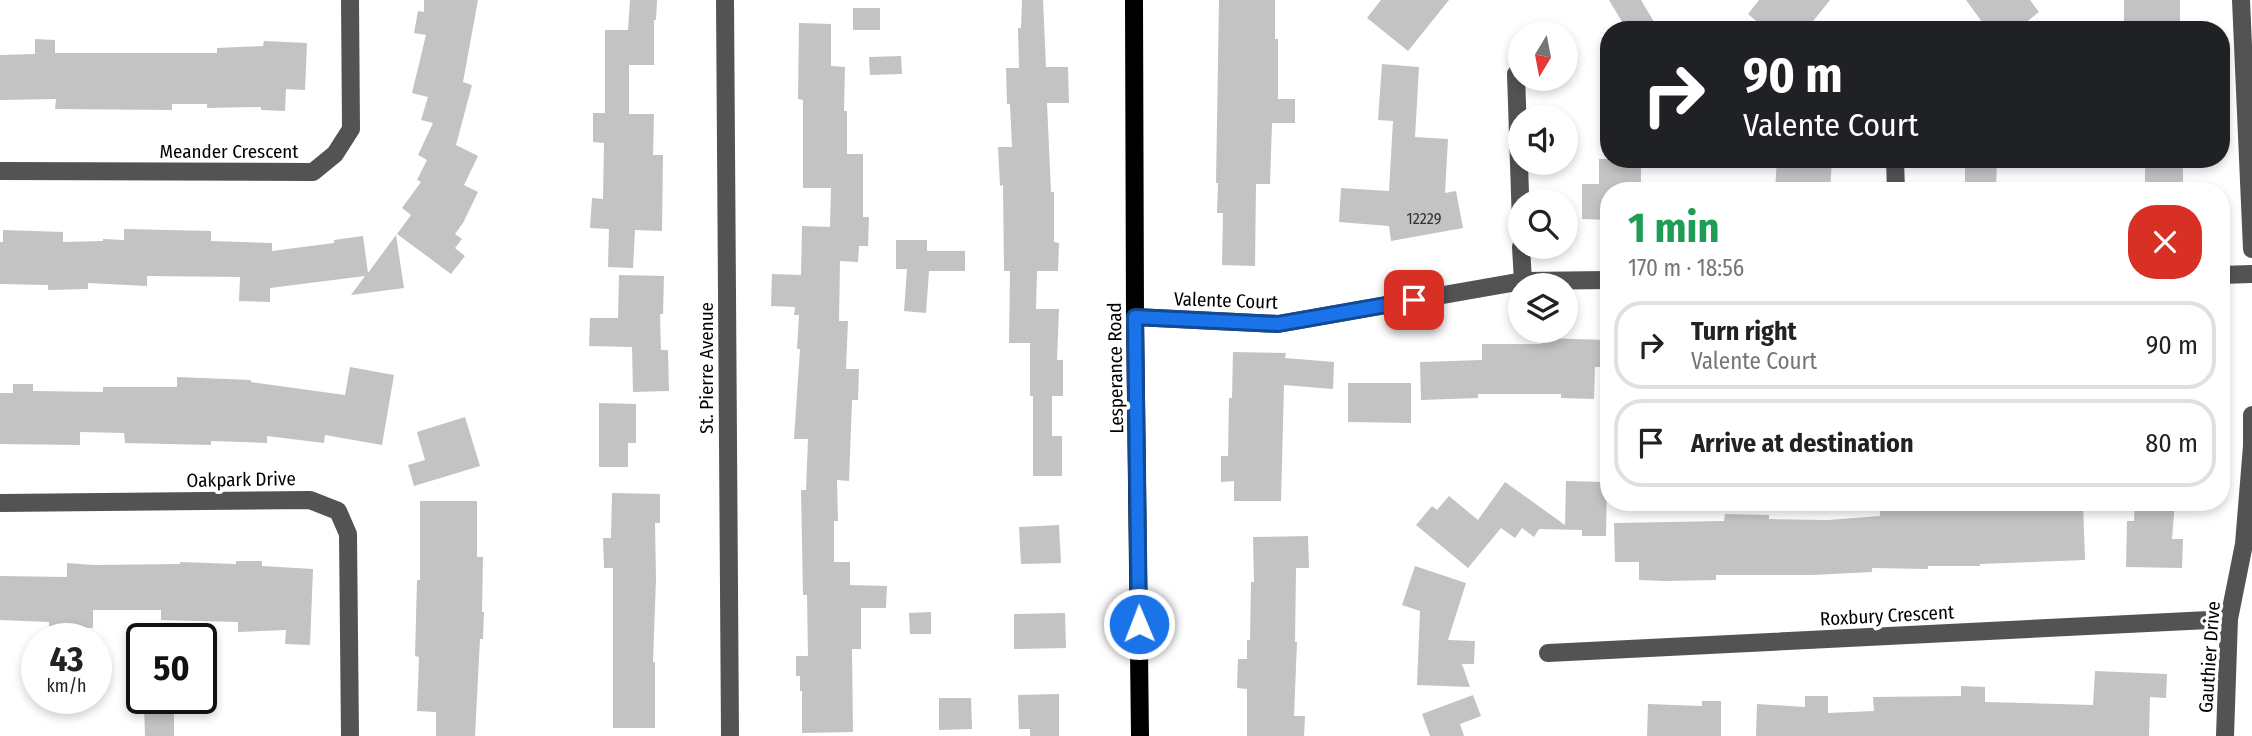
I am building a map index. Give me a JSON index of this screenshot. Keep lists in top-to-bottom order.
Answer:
{
  "streets": {
    "main road": ["Lesperance Road"],
    "street": [
      "Meander Crescent",
      "Valente Court",
      "St. Pierre Avenue",
      "Oakpark Drive",
      "Roxbury Crescent",
      "Gauthier Drive"
    ]
  },
  "crossings": [
    ["Valente Court", "Lesperance Road"],
    ["Roxbury Crescent", "Gauthier Drive"]
  ],
  "house_numbers": ["12229"],
  "north": "bottom",
  "page": {
    "turn": ["90 m", "Valente Court"],
    "heading": ["1 min", "170 m · 18:56"],
    "list": [
      {
        "name": "Turn right",
        "note": "Valente Court",
        "value": "90 m"
      },
      {
        "name": "Arrive at destination",
        "value": "80 m"
      }
    ],
    "speed": "43 km/h",
    "limit": "50"
  }
}
